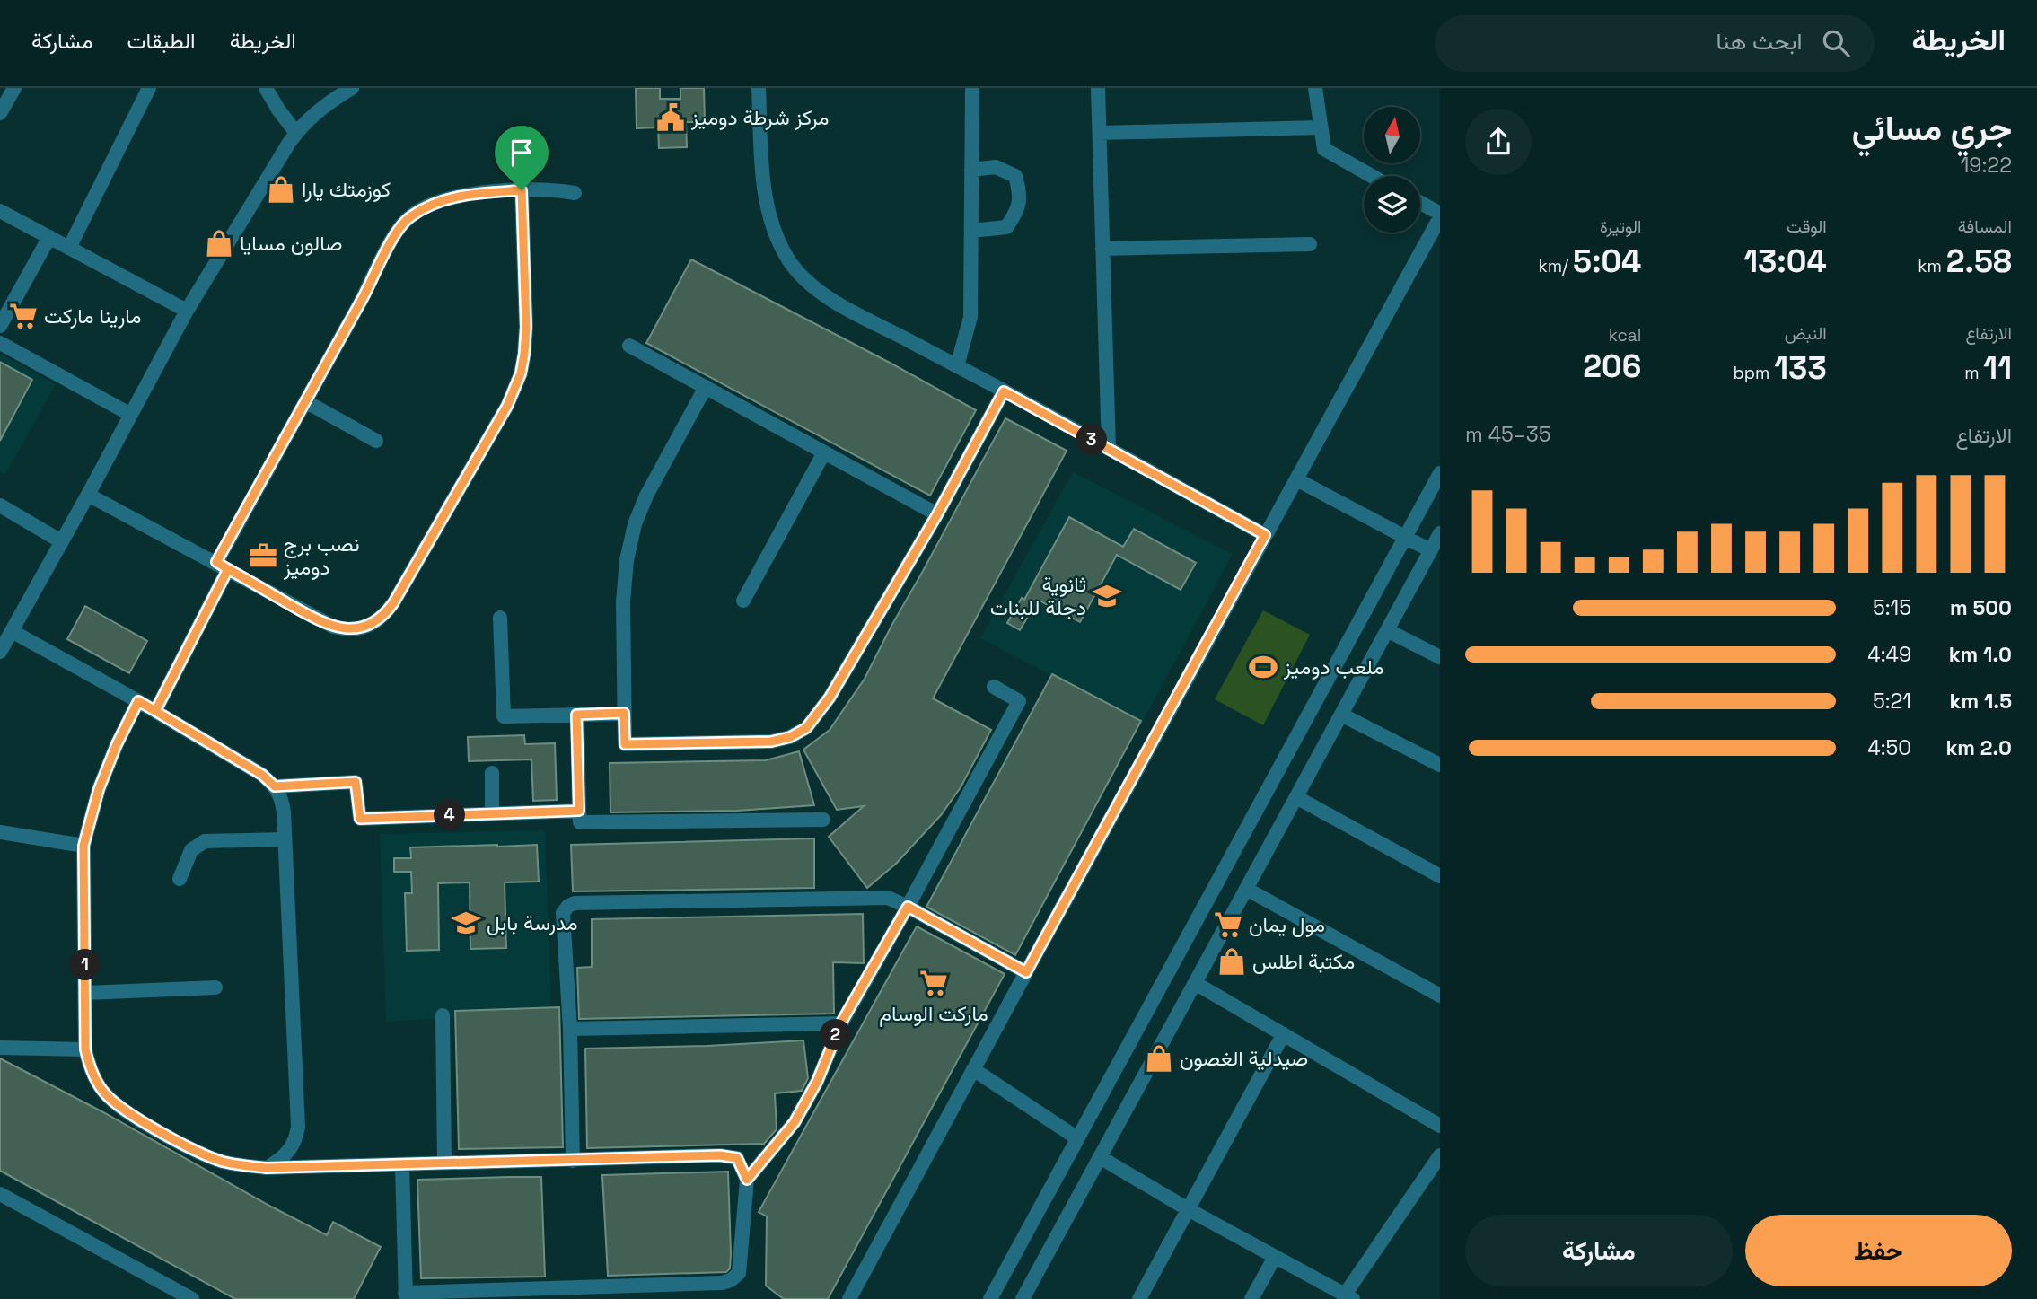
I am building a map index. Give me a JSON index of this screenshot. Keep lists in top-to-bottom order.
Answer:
{
  "places": {
    "public building": ["مركز شرطة دوميز"],
    "shop": [
      "كوزمتك يارا",
      "صالون مسايا",
      "مكتبة اطلس",
      "صيدلية الغصون"
    ],
    "supermarket": ["مارينا ماركت", "مول يمان", "ماركت الوسام"],
    "office": ["نصب برج دوميز"],
    "school or university": ["ثانوية دجلة للبنات", "مدرسة بابل"],
    "sports": ["ملعب دوميز"]
  },
  "north": "top",
  "page": {
    "header": "الخريطة",
    "search": "ابحث هنا",
    "nav": ["الخريطة", "الطبقات", "مشاركة"],
    "heading": ["جري مسائي", "19:22"],
    "stats": [
      ["المسافة", "2.58 km"],
      ["الوقت", "13:04"],
      ["الوتيرة", "5:04 /km"],
      ["الارتفاع", "11 m"],
      ["النبض", "133 bpm"],
      ["kcal", "206"]
    ],
    "chart": ["الارتفاع", "35–45 m"],
    "pins": [
      "3",
      "4",
      "1",
      "2"
    ],
    "list": [
      {
        "name": "500 m",
        "note": "5:15"
      },
      {
        "name": "1.0 km",
        "note": "4:49"
      },
      {
        "name": "1.5 km",
        "note": "5:21"
      },
      {
        "name": "2.0 km",
        "note": "4:50"
      }
    ],
    "buttons": ["حفظ", "مشاركة"]
  }
}
